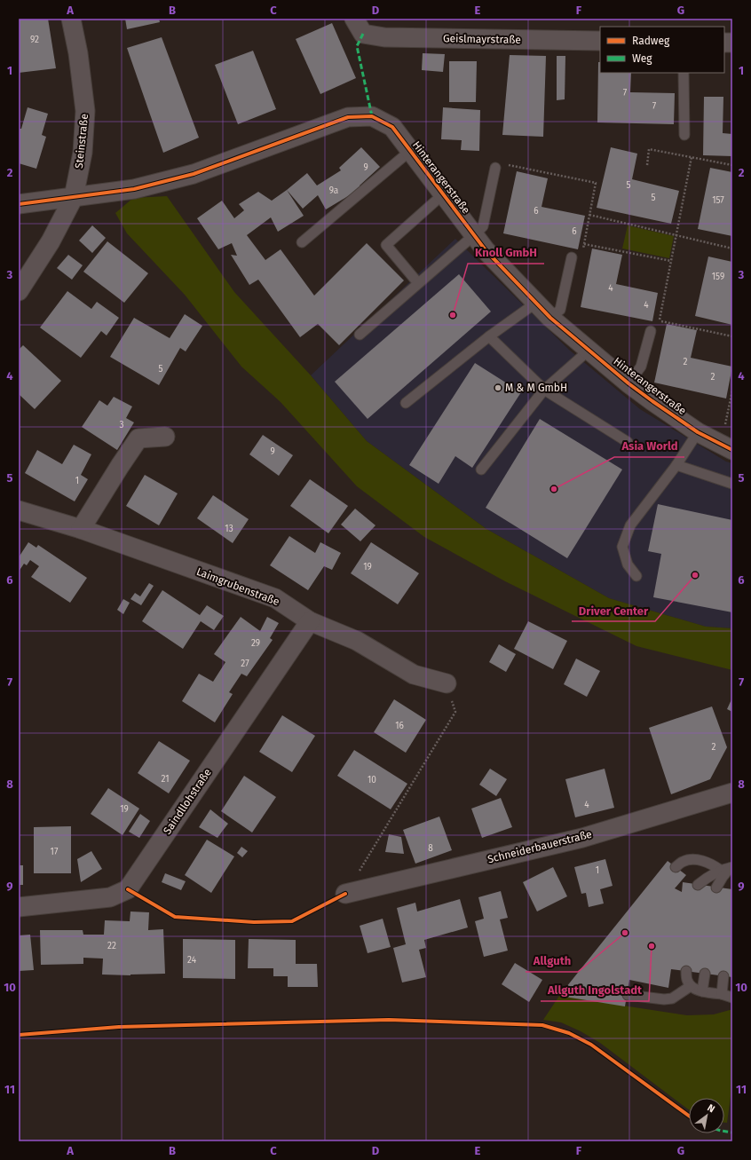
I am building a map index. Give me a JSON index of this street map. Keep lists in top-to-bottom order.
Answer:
{
  "streets": {
    "street": [
      "Geislmayrstraße",
      "Steinstraße",
      "Hinterangerstraße",
      "Laimgrubenstraße",
      "Saindllohstraße",
      "Schneiderbauerstraße"
    ]
  },
  "crossings": [
    ["Steinstraße", "Hinterangerstraße"],
    ["Laimgrubenstraße", "Saindllohstraße"]
  ],
  "places": [
    "Knoll GmbH",
    "M & M GmbH",
    "Asia World",
    "Driver Center",
    "Allguth",
    "Allguth Ingolstadt"
  ],
  "house_numbers": [
    "92",
    "7",
    "7",
    "9",
    "5",
    "9a",
    "5",
    "157",
    "6",
    "6",
    "159",
    "4",
    "4",
    "2",
    "5",
    "2",
    "3",
    "9",
    "1",
    "13",
    "19",
    "29",
    "27",
    "16",
    "2",
    "21",
    "10",
    "4",
    "19",
    "8",
    "17",
    "1",
    "22",
    "24"
  ],
  "legend": ["Radweg", "Weg"],
  "north": "top right",
  "grid": {
    "columns": [
      "A",
      "B",
      "C",
      "D",
      "E",
      "F",
      "G"
    ],
    "rows": [
      "1",
      "2",
      "3",
      "4",
      "5",
      "6",
      "7",
      "8",
      "9",
      "10",
      "11"
    ]
  }
}
